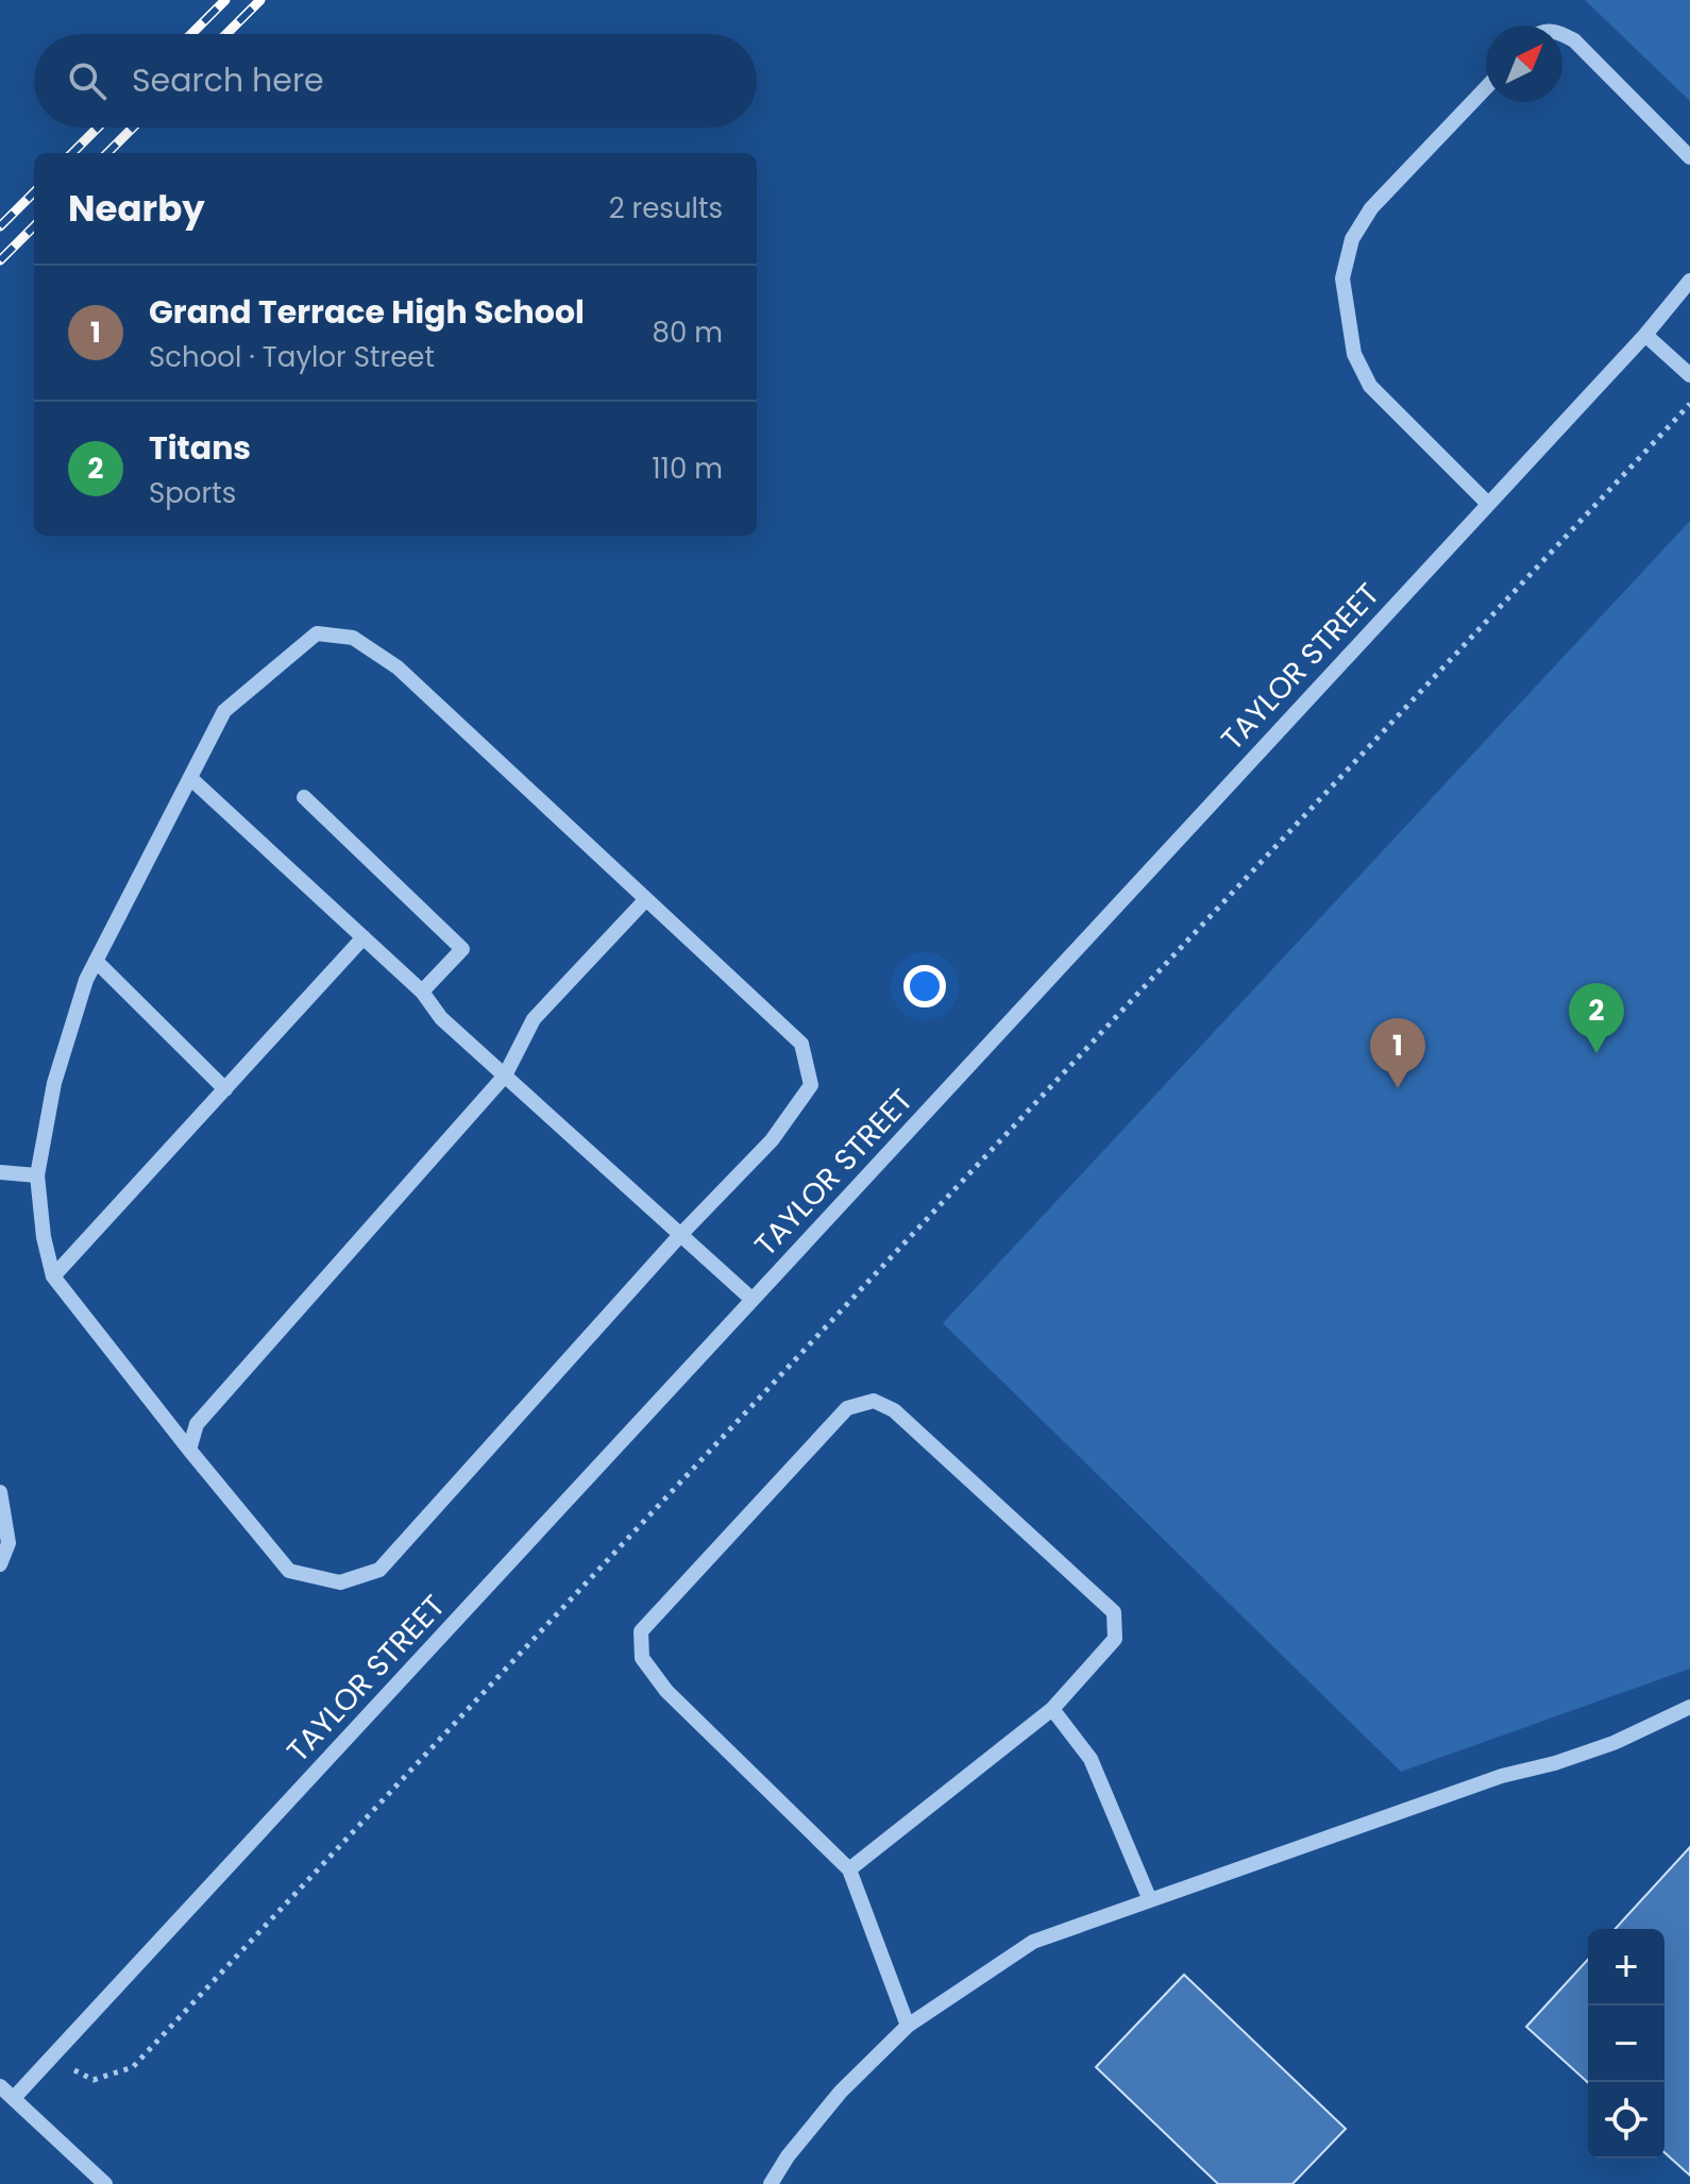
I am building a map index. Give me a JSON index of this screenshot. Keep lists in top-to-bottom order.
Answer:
{
  "streets": {
    "street": ["TAYLOR STREET"]
  },
  "north": "top right",
  "page": {
    "search": "Search here",
    "heading": ["Nearby", "2 results"],
    "list": [
      {
        "mark": "1",
        "name": "Grand Terrace High School",
        "note": "School · Taylor Street",
        "value": "80 m"
      },
      {
        "mark": "2",
        "name": "Titans",
        "note": "Sports",
        "value": "110 m"
      }
    ],
    "pins": ["2", "1"],
    "map_buttons": ["+", "−"]
  }
}
